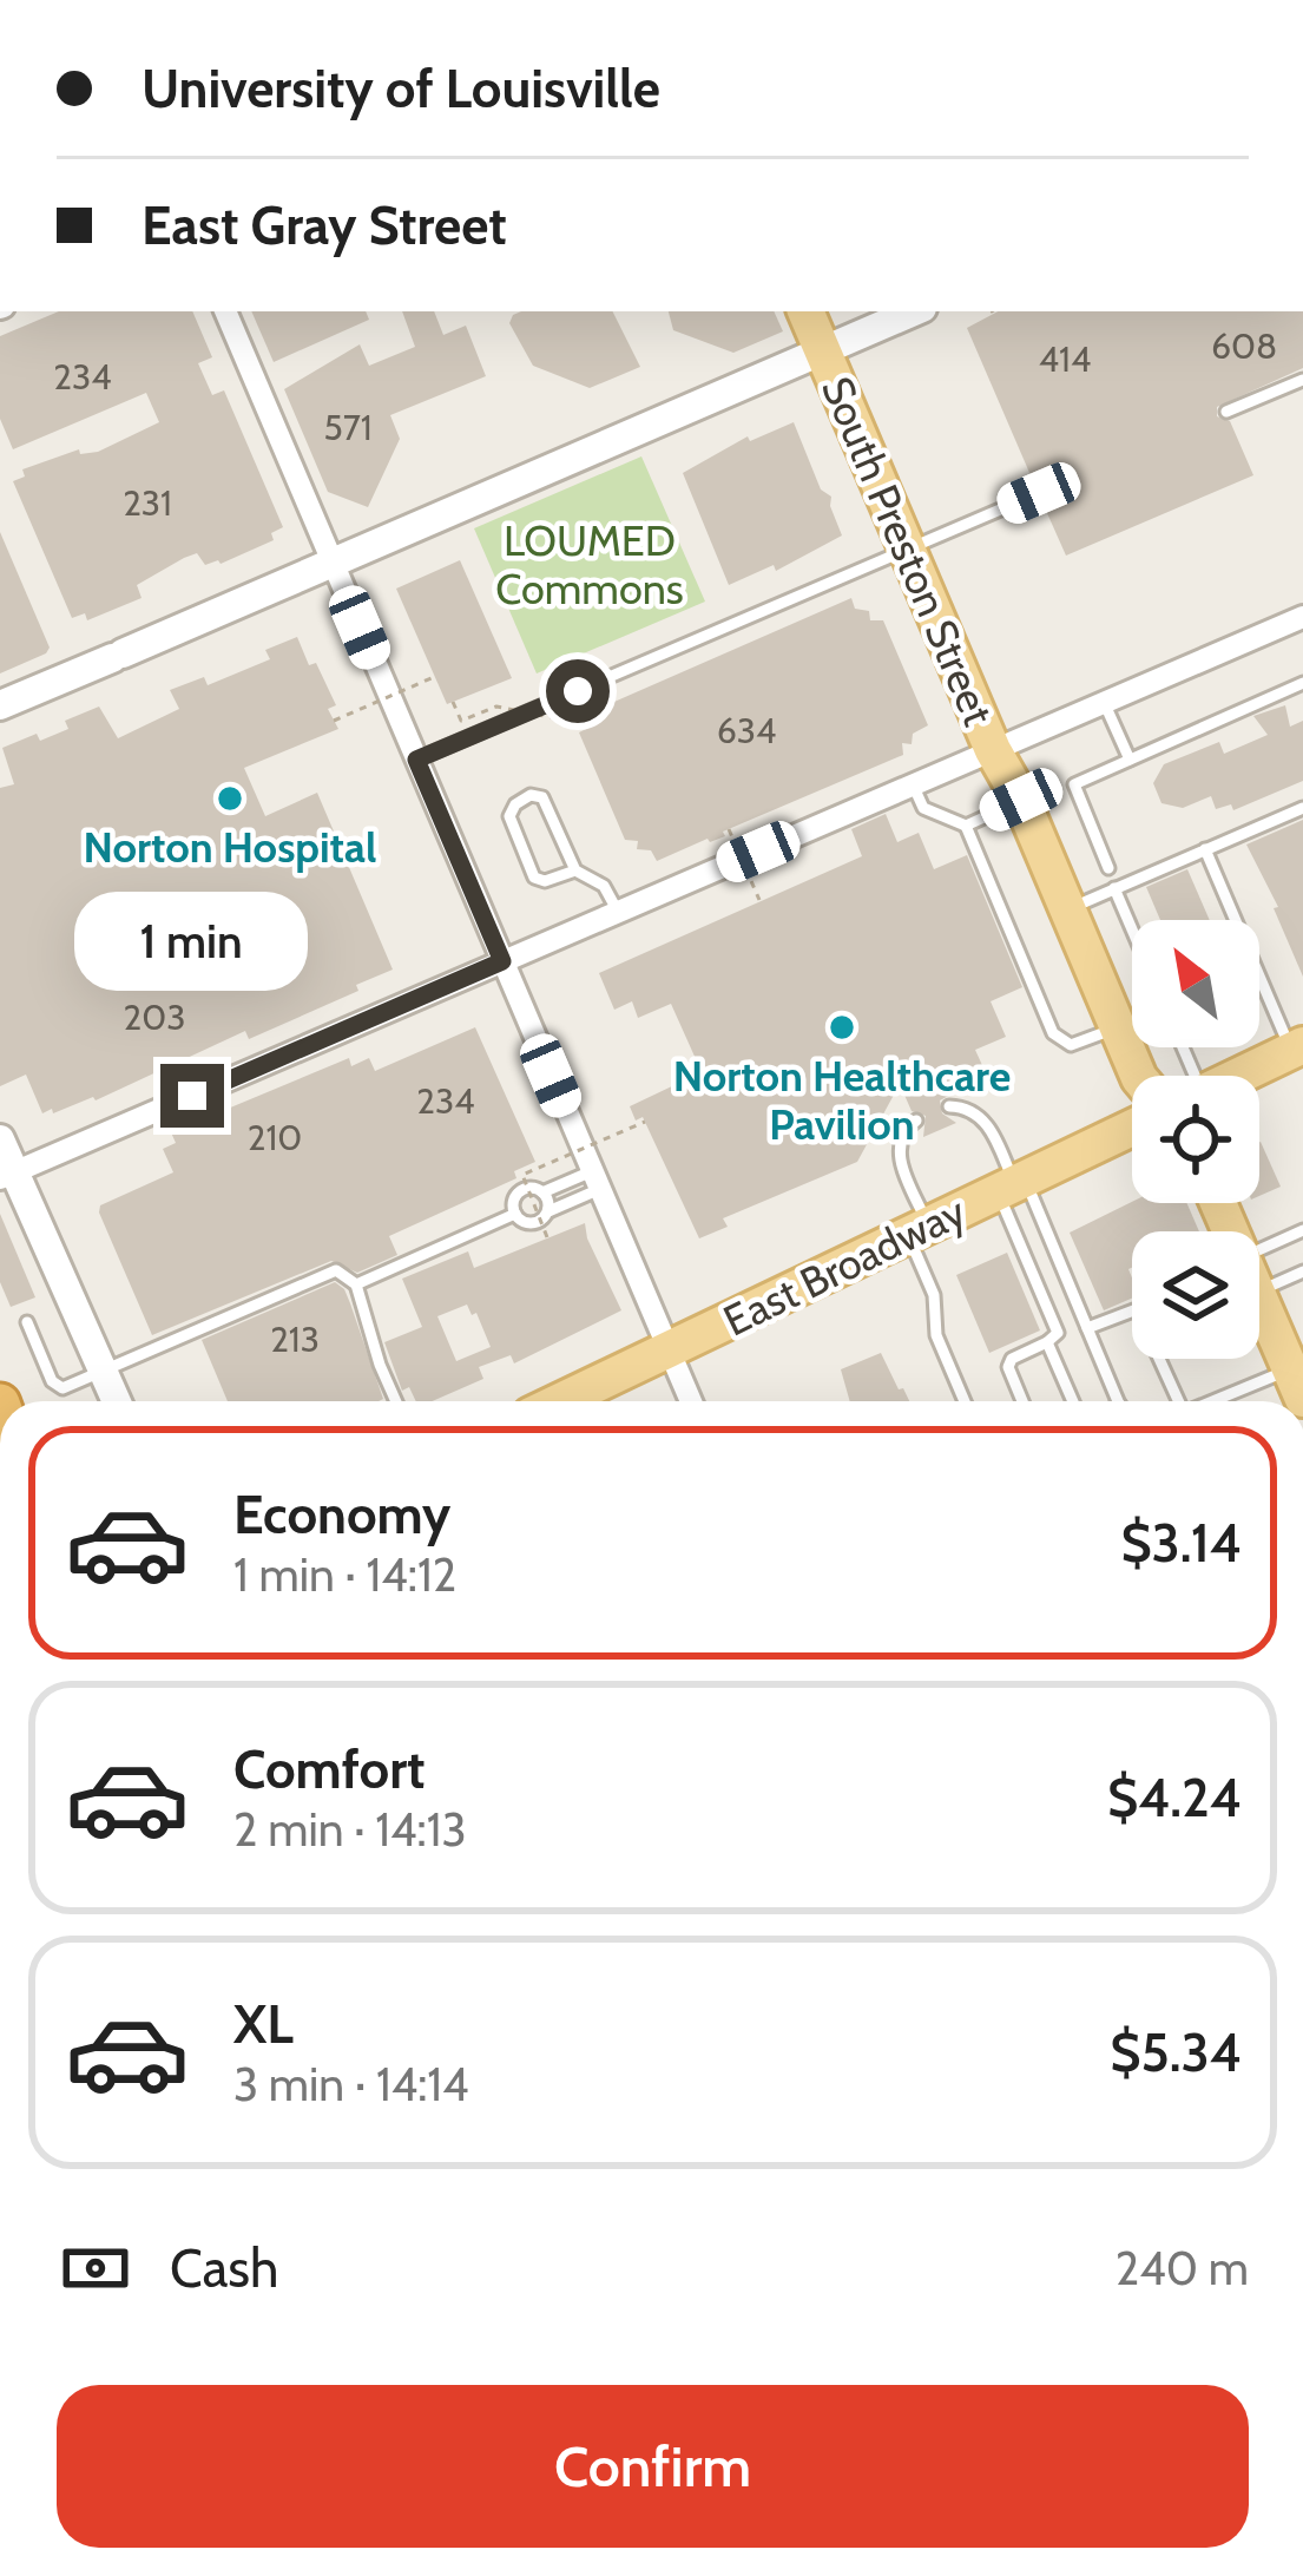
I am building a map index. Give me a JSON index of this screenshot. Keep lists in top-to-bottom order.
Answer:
{
  "streets": {
    "main road": ["South Preston Street", "East Broadway"]
  },
  "parks": ["LOUMED Commons"],
  "places": ["Norton Hospital", "Norton Healthcare Pavilion"],
  "house_numbers": [
    "608",
    "414",
    "234",
    "571",
    "231",
    "634",
    "203",
    "234",
    "210",
    "213"
  ],
  "north": "top left",
  "page": {
    "banner": ["University of Louisville", "East Gray Street"],
    "bubble": "1 min",
    "list": [
      {
        "name": "Economy",
        "note": "1 min · 14:12",
        "value": "$3.14"
      },
      {
        "name": "Comfort",
        "note": "2 min · 14:13",
        "value": "$4.24"
      },
      {
        "name": "XL",
        "note": "3 min · 14:14",
        "value": "$5.34"
      }
    ],
    "pay": ["Cash", "240 m"],
    "buttons": "Confirm"
  }
}
